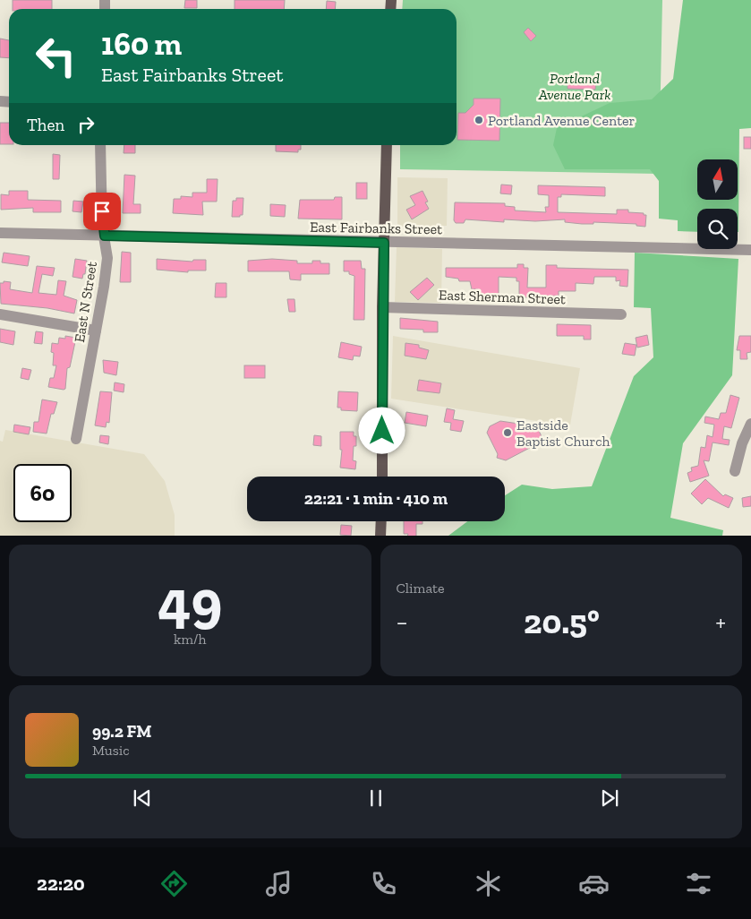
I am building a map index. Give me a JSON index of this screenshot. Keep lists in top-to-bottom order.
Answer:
{
  "streets": {
    "street": ["East Fairbanks Street", "East Sherman Street", "East N Street"]
  },
  "crossings": [
    ["East Fairbanks Street", "East N Street"]
  ],
  "parks": ["Portland Avenue Park"],
  "places": ["Portland Avenue Center", "Eastside Baptist Church"],
  "north": "top",
  "page": {
    "turn": ["160 m", "East Fairbanks Street"],
    "then": "Then",
    "limit": "60",
    "trip": "22:21 · 1 min · 410 m",
    "tile": [
      ["49", "km/h"],
      "Climate"
    ],
    "heat": ["−", "20.5°", "+"],
    "song": ["99.2 FM", "Music"],
    "tabs": "22:20"
  }
}
